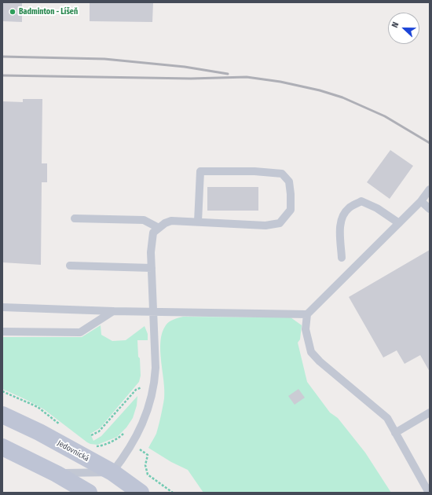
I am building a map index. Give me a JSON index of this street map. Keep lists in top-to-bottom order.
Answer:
{
  "streets": {
    "main road": ["Jedovnická"]
  },
  "places": ["Badminton - Líšeň"],
  "north": "left"
}
